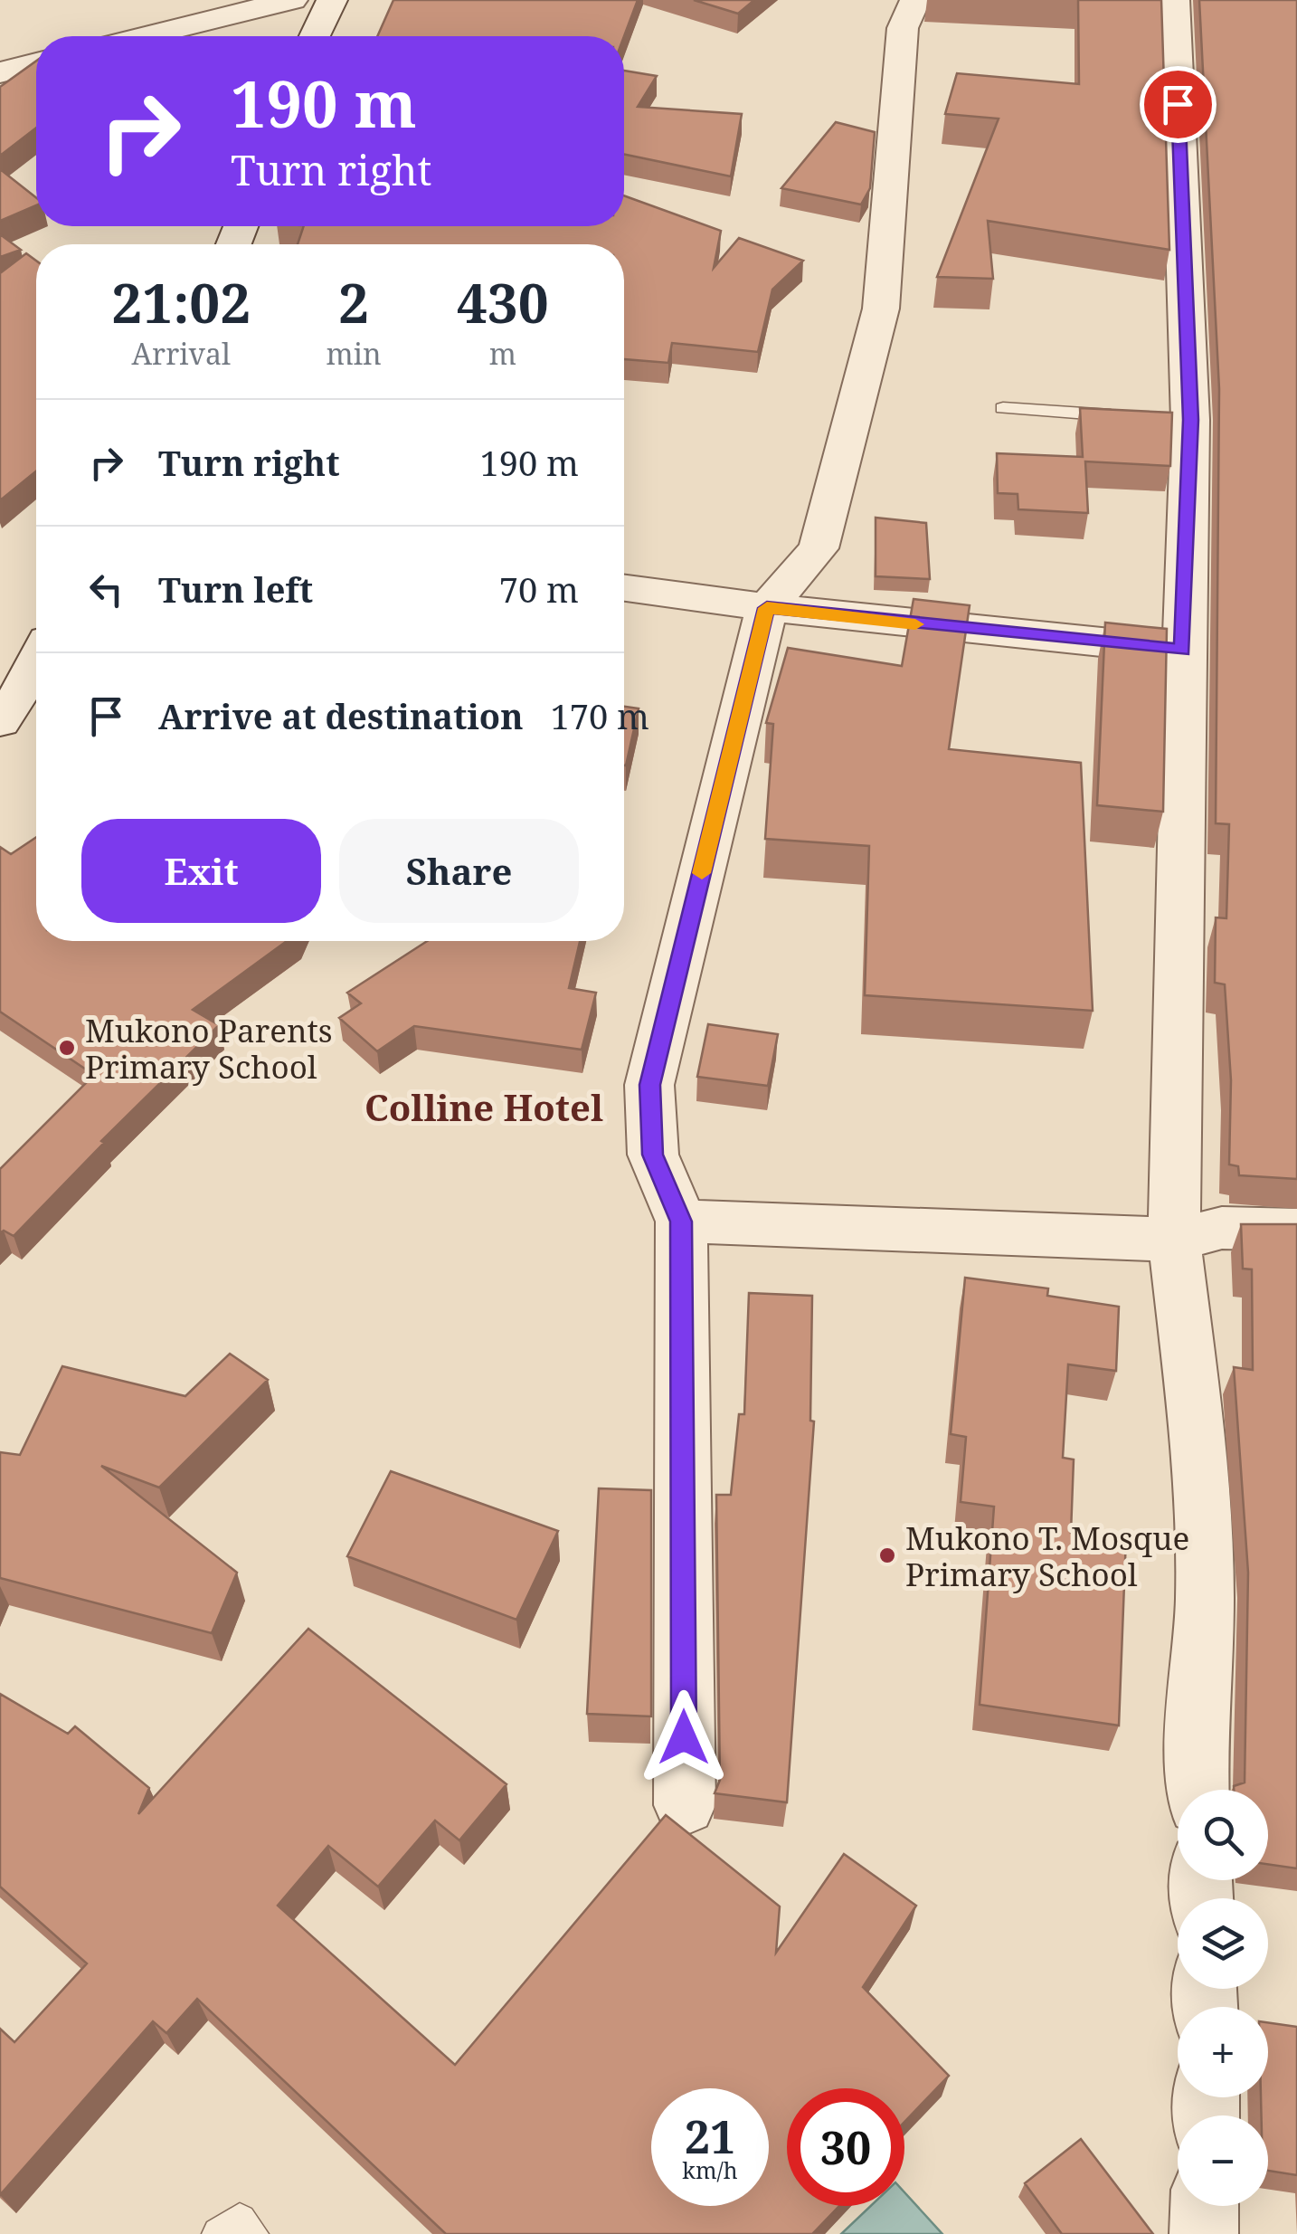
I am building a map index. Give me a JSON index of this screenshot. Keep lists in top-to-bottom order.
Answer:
{
  "districts": ["Colline Hotel"],
  "places": ["Mukono Parents Primary School", "Mukono T. Mosque Primary School"],
  "page": {
    "turn": ["190 m", "Turn right"],
    "eta": [
      "21:02",
      "Arrival",
      "2",
      "min",
      "430",
      "m"
    ],
    "list": [
      {
        "name": "Turn right",
        "value": "190 m"
      },
      {
        "name": "Turn left",
        "value": "70 m"
      },
      {
        "name": "Arrive at destination",
        "value": "170 m"
      }
    ],
    "buttons": ["Exit", "Share"],
    "map_buttons": ["+", "−"],
    "speed": "21 km/h",
    "limit": "30"
  }
}
